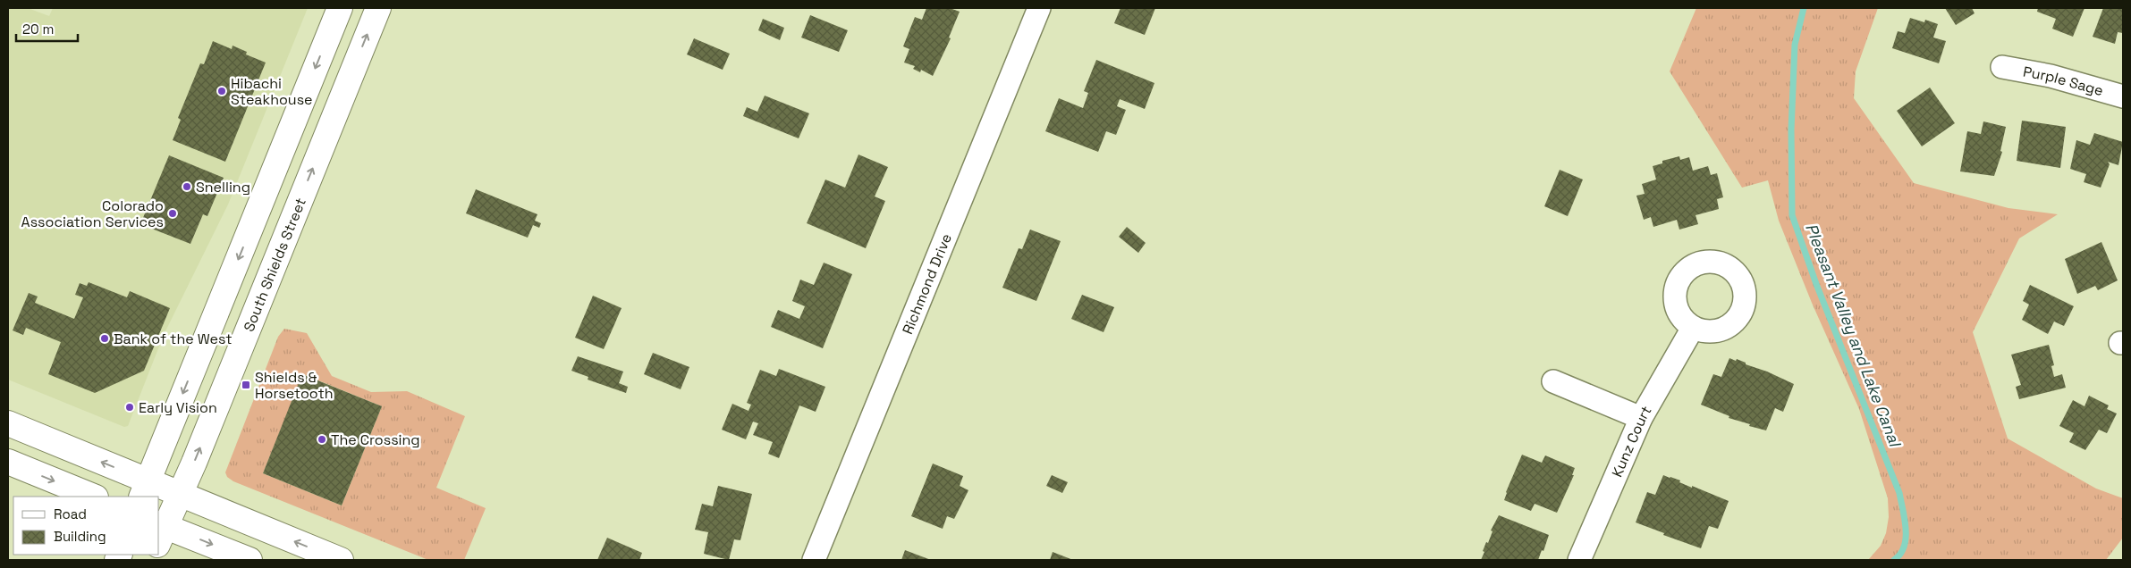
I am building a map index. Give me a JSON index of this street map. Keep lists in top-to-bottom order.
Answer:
{
  "streets": {
    "main road": ["South Shields Street"],
    "street": ["Purple Sage", "Richmond Drive", "Kunz Court"]
  },
  "water": ["Pleasant Valley and Lake Canal"],
  "places": {
    "other": [
      "Hibachi Steakhouse",
      "Snelling",
      "Colorado Association Services",
      "Bank of the West",
      "Early Vision",
      "The Crossing"
    ],
    "transit": ["Shields & Horsetooth"]
  },
  "legend": ["Road", "Building"],
  "scale_bar": "20 m"
}
